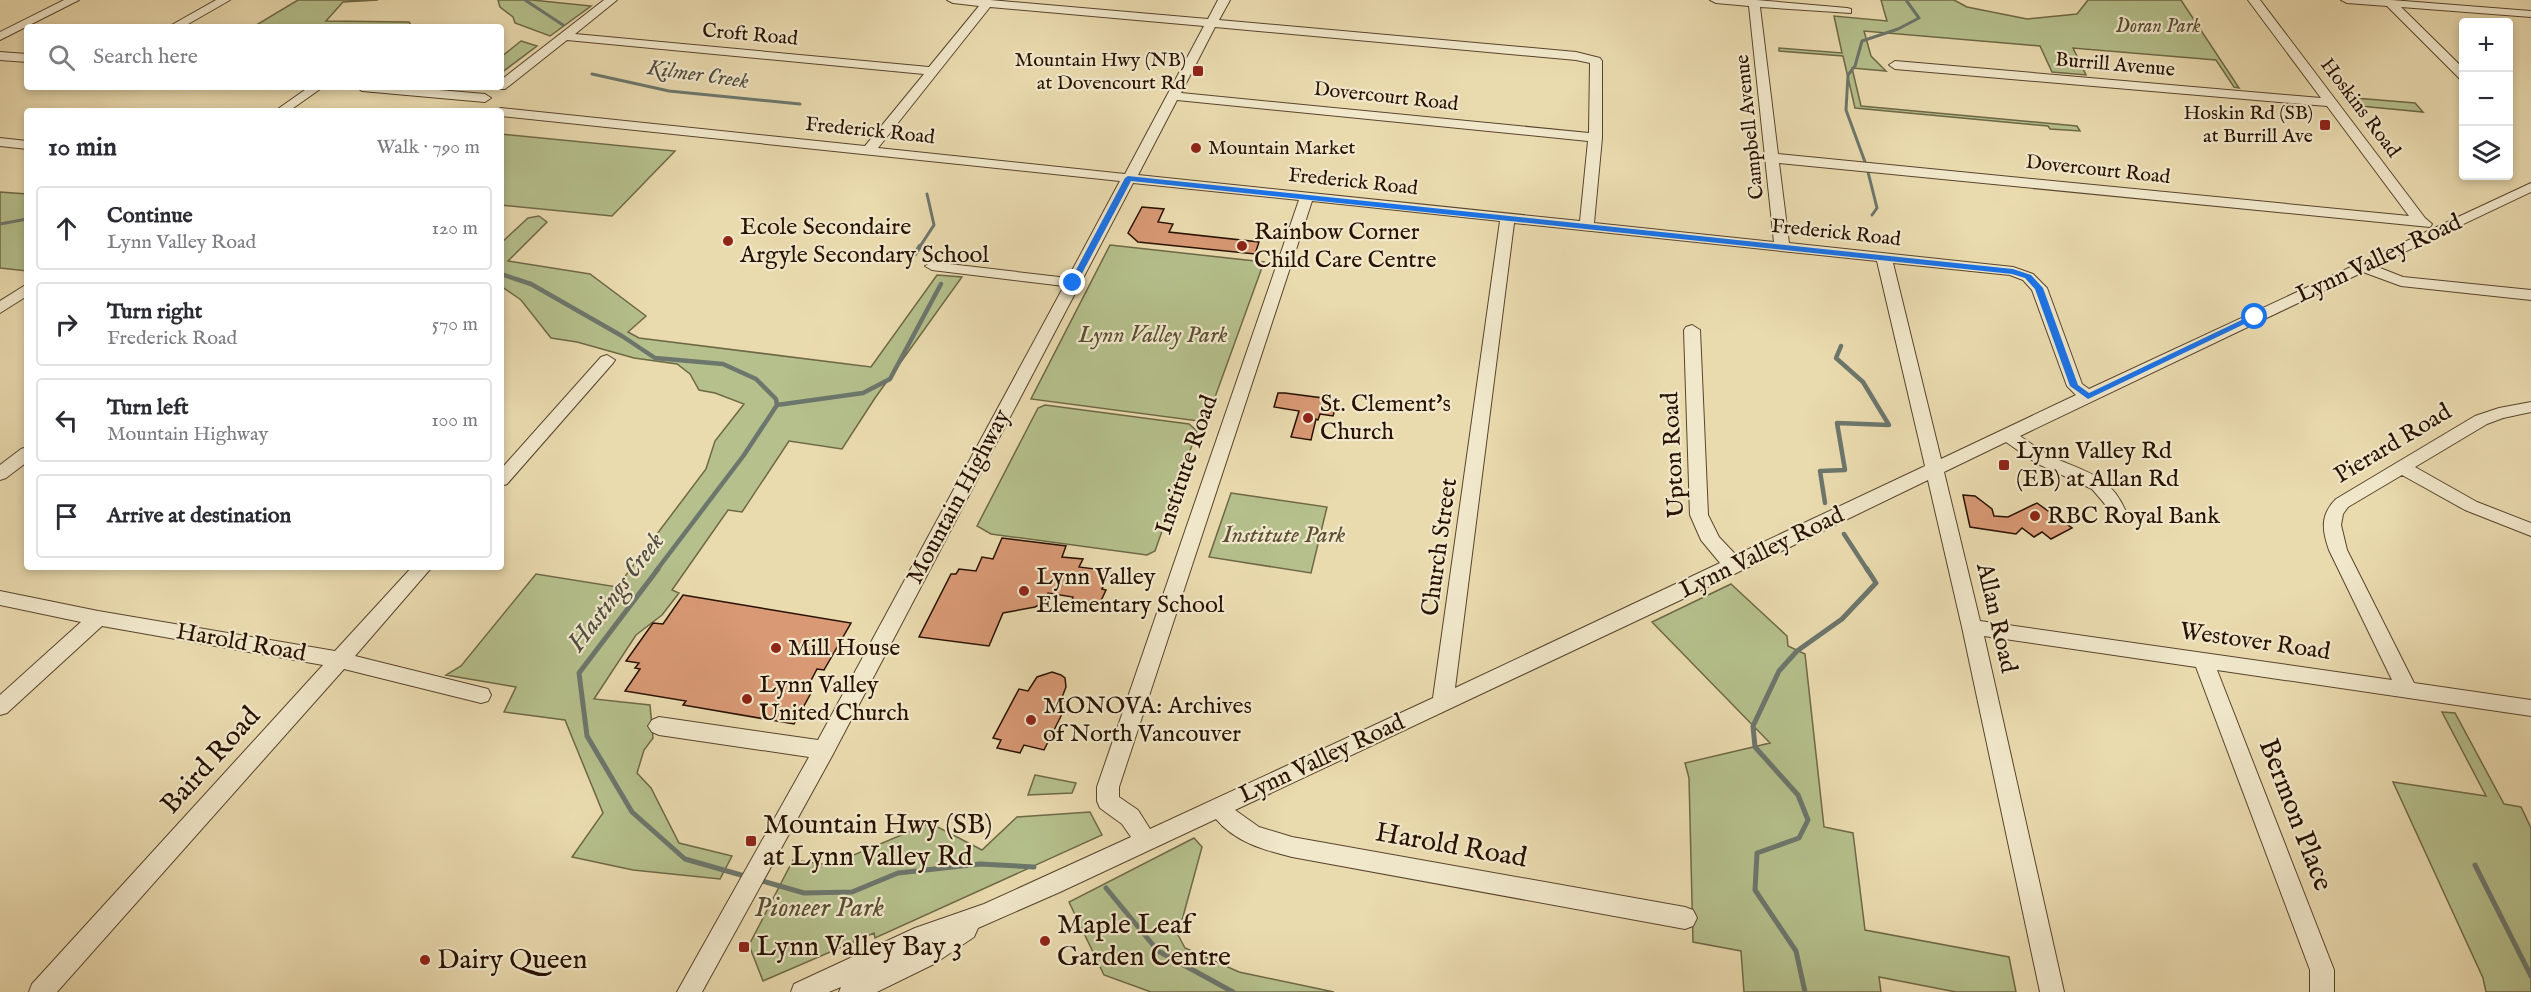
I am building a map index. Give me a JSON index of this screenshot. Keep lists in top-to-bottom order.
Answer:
{
  "streets": {
    "street": [
      "Croft Road",
      "Burrill Avenue",
      "Dovercourt Road",
      "Hoskins Road",
      "Campbell Avenue",
      "Frederick Road",
      "Lynn Valley Road",
      "Pierard Road",
      "Upton Road",
      "Institute Road",
      "Mountain Highway",
      "Church Street",
      "Allan Road",
      "Westover Road",
      "Harold Road",
      "Baird Road",
      "Bermon Place"
    ]
  },
  "crossings": [
    ["Burrill Avenue", "Hoskins Road"],
    ["Dovercourt Road", "Hoskins Road"],
    ["Dovercourt Road", "Campbell Avenue"],
    ["Dovercourt Road", "Mountain Highway"],
    ["Hoskins Road", "Lynn Valley Road"],
    ["Campbell Avenue", "Frederick Road"],
    ["Frederick Road", "Lynn Valley Road"],
    ["Frederick Road", "Institute Road"],
    ["Frederick Road", "Mountain Highway"],
    ["Frederick Road", "Church Street"],
    ["Frederick Road", "Allan Road"],
    ["Lynn Valley Road", "Upton Road"],
    ["Lynn Valley Road", "Institute Road"],
    ["Lynn Valley Road", "Church Street"],
    ["Lynn Valley Road", "Allan Road"],
    ["Lynn Valley Road", "Harold Road"],
    ["Pierard Road", "Westover Road"],
    ["Allan Road", "Westover Road"],
    ["Westover Road", "Bermon Place"],
    ["Harold Road", "Baird Road"]
  ],
  "water": ["Kilmer Creek", "Hastings Creek"],
  "parks": [
    "Doran Park",
    "Lynn Valley Park",
    "Institute Park",
    "Pioneer Park"
  ],
  "places": {
    "transit": [
      "Mountain Hwy (NB) at Dovencourt Rd",
      "Hoskin Rd (SB) at Burrill Ave",
      "Lynn Valley Rd (EB) at Allan Rd",
      "Mountain Hwy (SB) at Lynn Valley Rd",
      "Lynn Valley Bay 3"
    ],
    "other": [
      "Mountain Market",
      "Ecole Secondaire Argyle Secondary School",
      "Rainbow Corner Child Care Centre",
      "St. Clement's Church",
      "RBC Royal Bank",
      "Lynn Valley Elementary School",
      "Mill House",
      "Lynn Valley United Church",
      "MONOVA: Archives of North Vancouver",
      "Maple Leaf Garden Centre",
      "Dairy Queen"
    ]
  },
  "page": {
    "map_buttons": ["+", "−"],
    "search": "Search here",
    "heading": ["10 min", "Walk · 790 m"],
    "list": [
      ["Continue", "Lynn Valley Road", "120 m"],
      ["Turn right", "Frederick Road", "570 m"],
      ["Turn left", "Mountain Highway", "100 m"],
      "Arrive at destination"
    ]
  }
}
